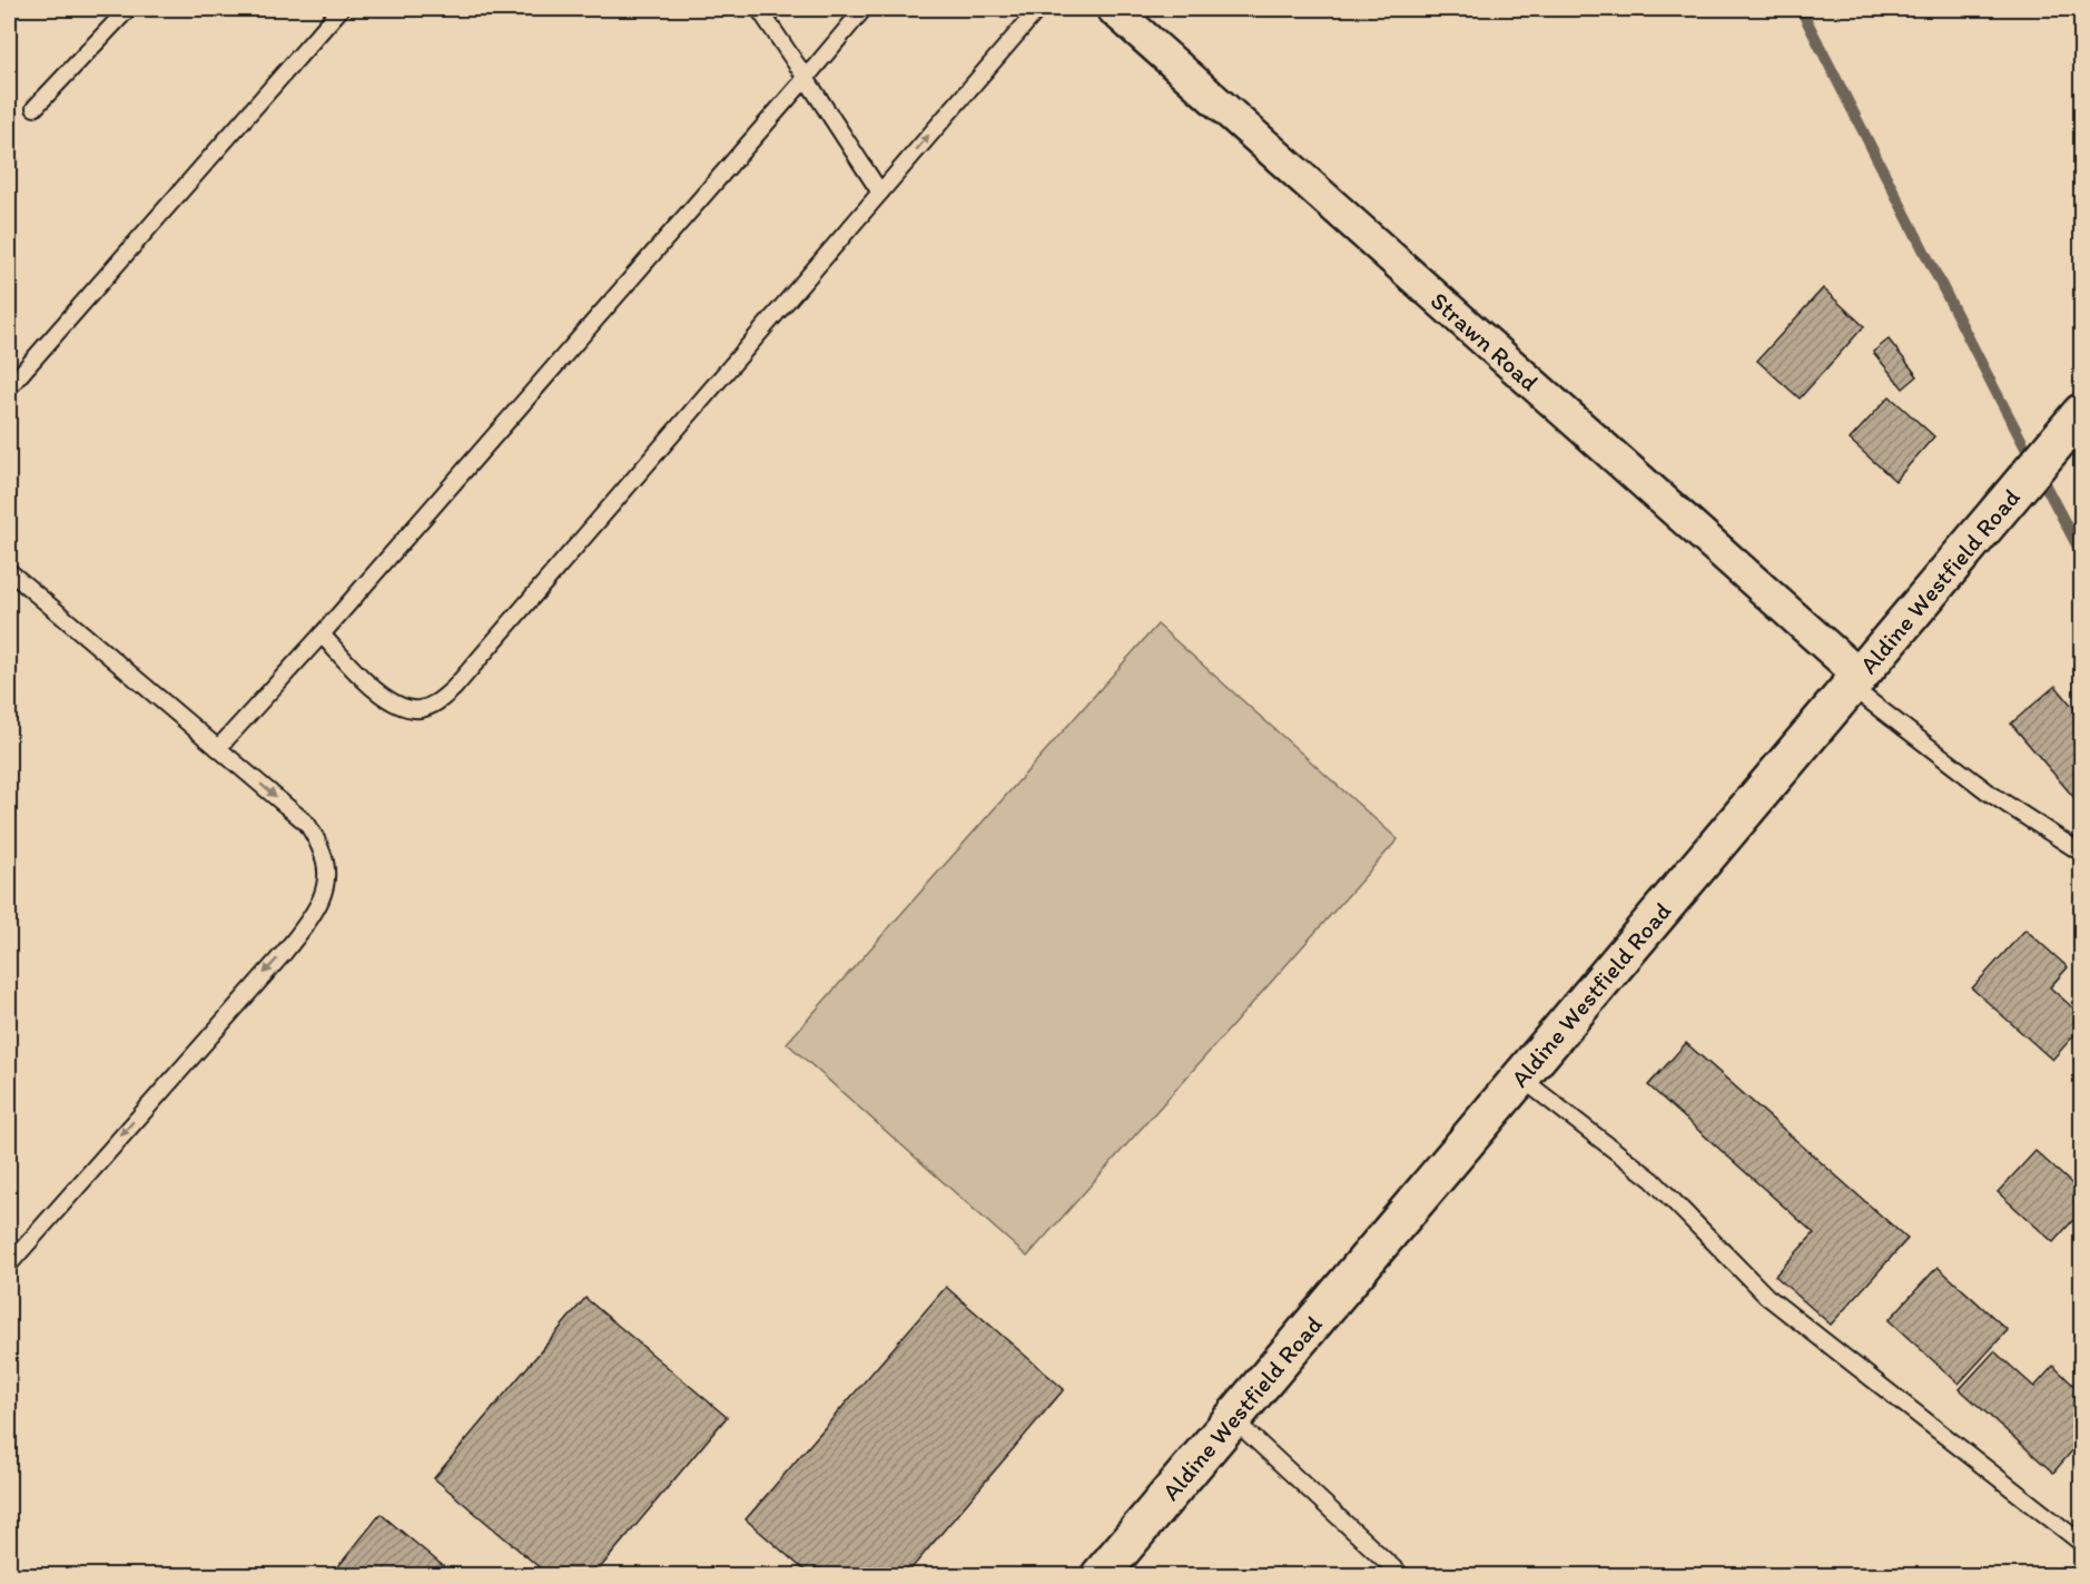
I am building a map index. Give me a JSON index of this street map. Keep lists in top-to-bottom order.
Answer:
{
  "streets": {
    "main road": ["Aldine Westfield Road"],
    "street": ["Strawn Road"]
  },
  "crossings": [
    ["Strawn Road", "Aldine Westfield Road"]
  ]
}
